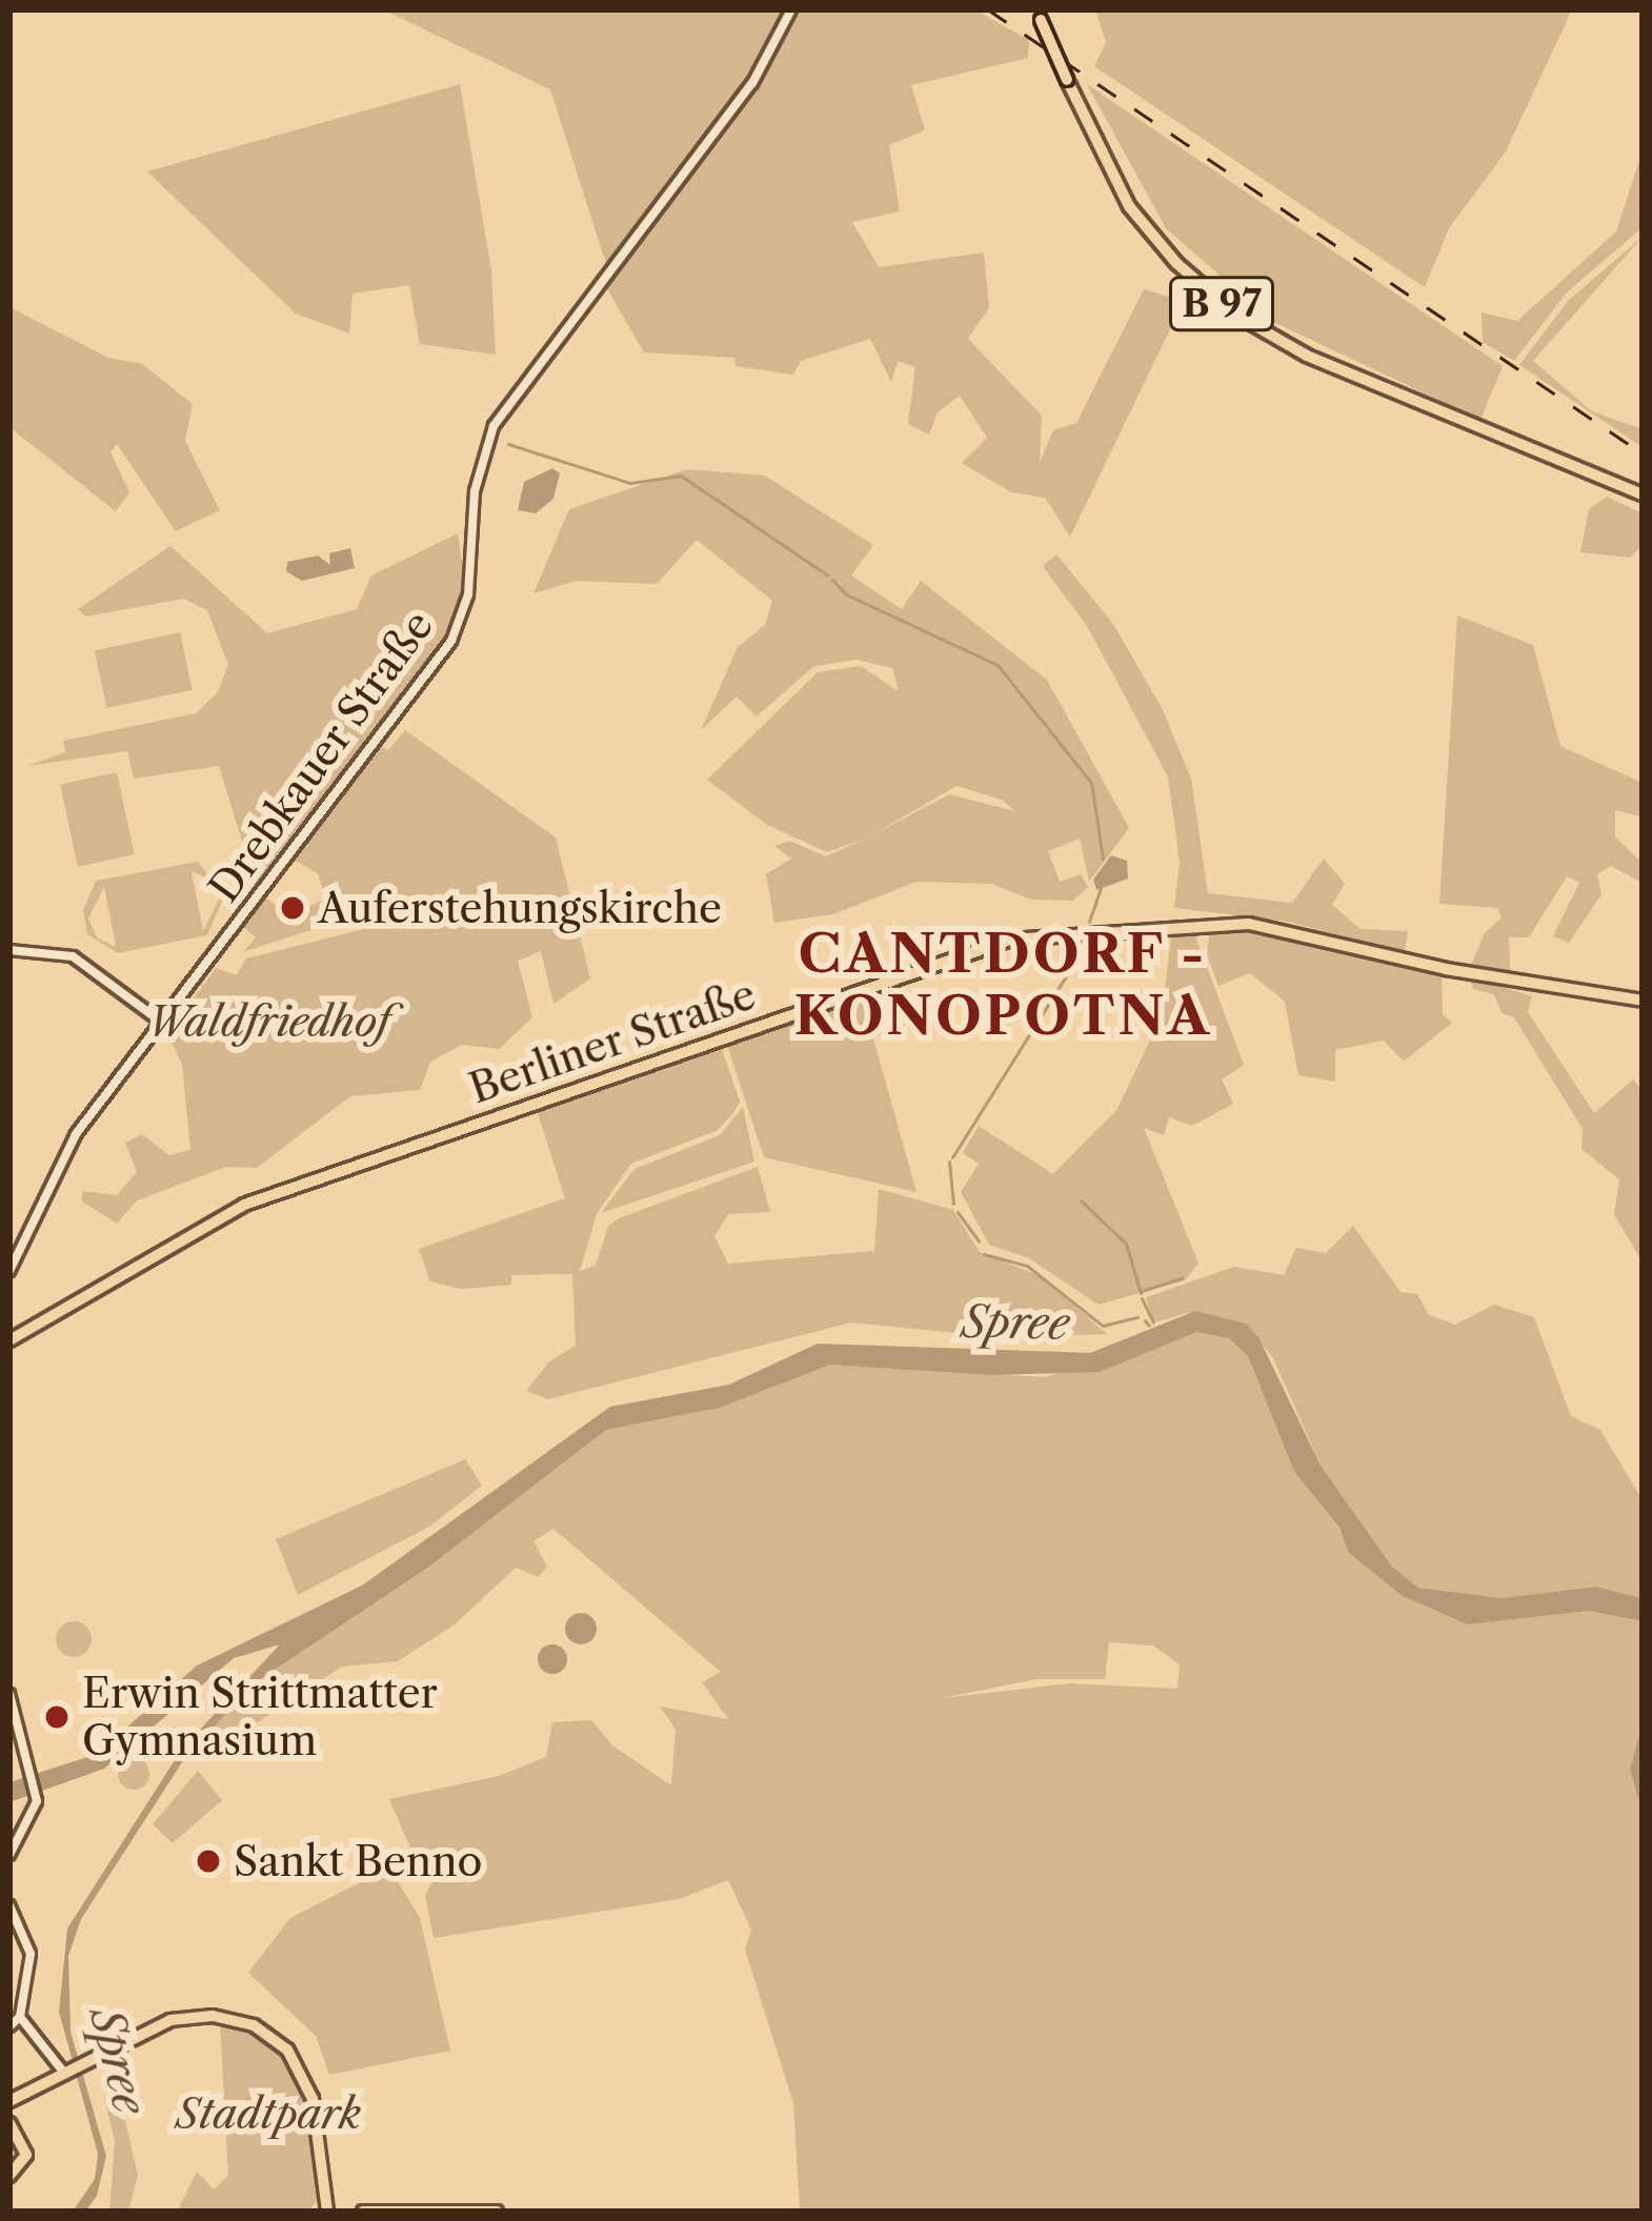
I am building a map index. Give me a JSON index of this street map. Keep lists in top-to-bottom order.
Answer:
{
  "streets": {
    "main road": ["B 97", "Berliner Straße"],
    "street": ["Drebkauer Straße"]
  },
  "districts": ["CANTDORF - KONOPOTNA"],
  "water": ["Spree"],
  "parks": ["Waldfriedhof", "Stadtpark"],
  "places": ["Auferstehungskirche", "Erwin Strittmatter Gymnasium", "Sankt Benno"]
}
